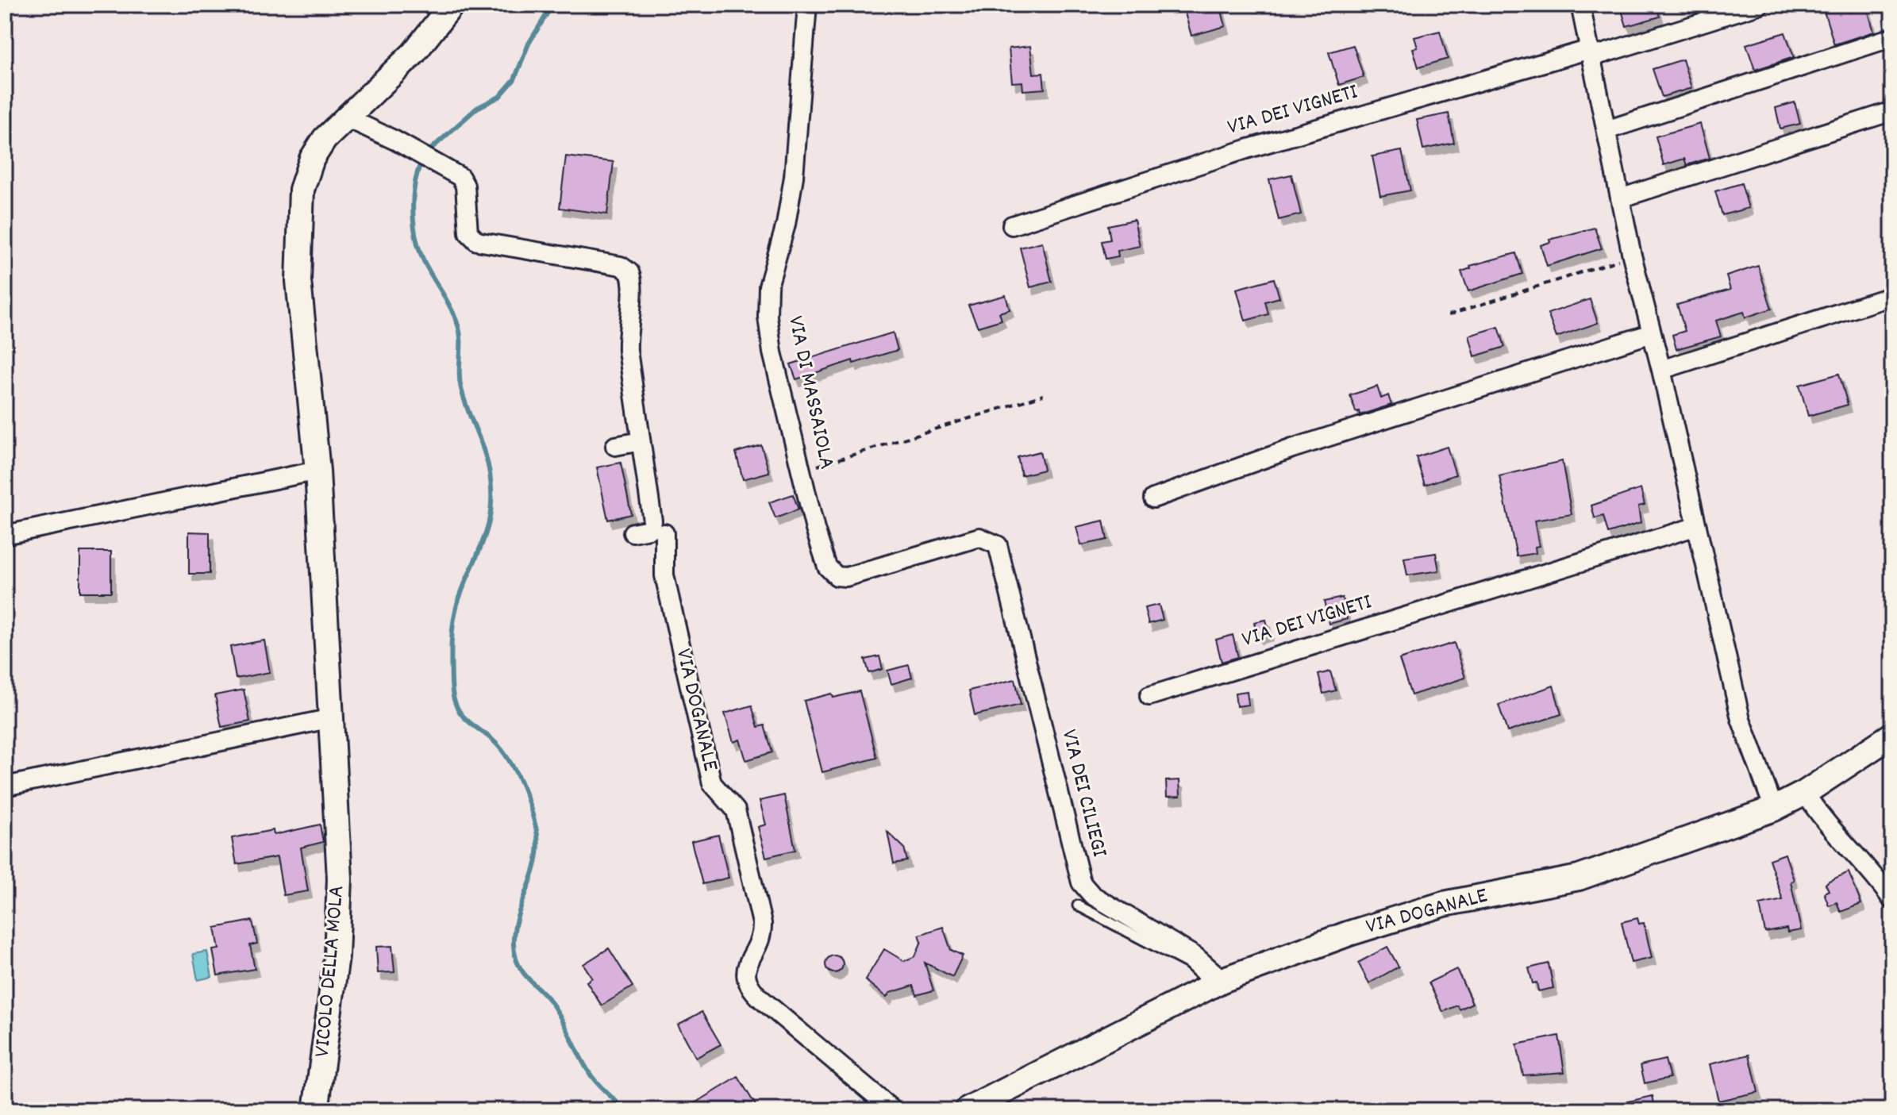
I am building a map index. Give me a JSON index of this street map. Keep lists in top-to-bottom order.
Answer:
{
  "streets": {
    "street": [
      "VIA DEI VIGNETI",
      "VIA DI MASSAIOLA",
      "VIA DOGANALE",
      "VIA DEI CILIEGI",
      "VICOLO DELLA MOLA"
    ]
  },
  "crossings": [
    ["VIA DI MASSAIOLA", "VIA DEI CILIEGI"],
    ["VIA DOGANALE", "VIA DEI CILIEGI"]
  ]
}
